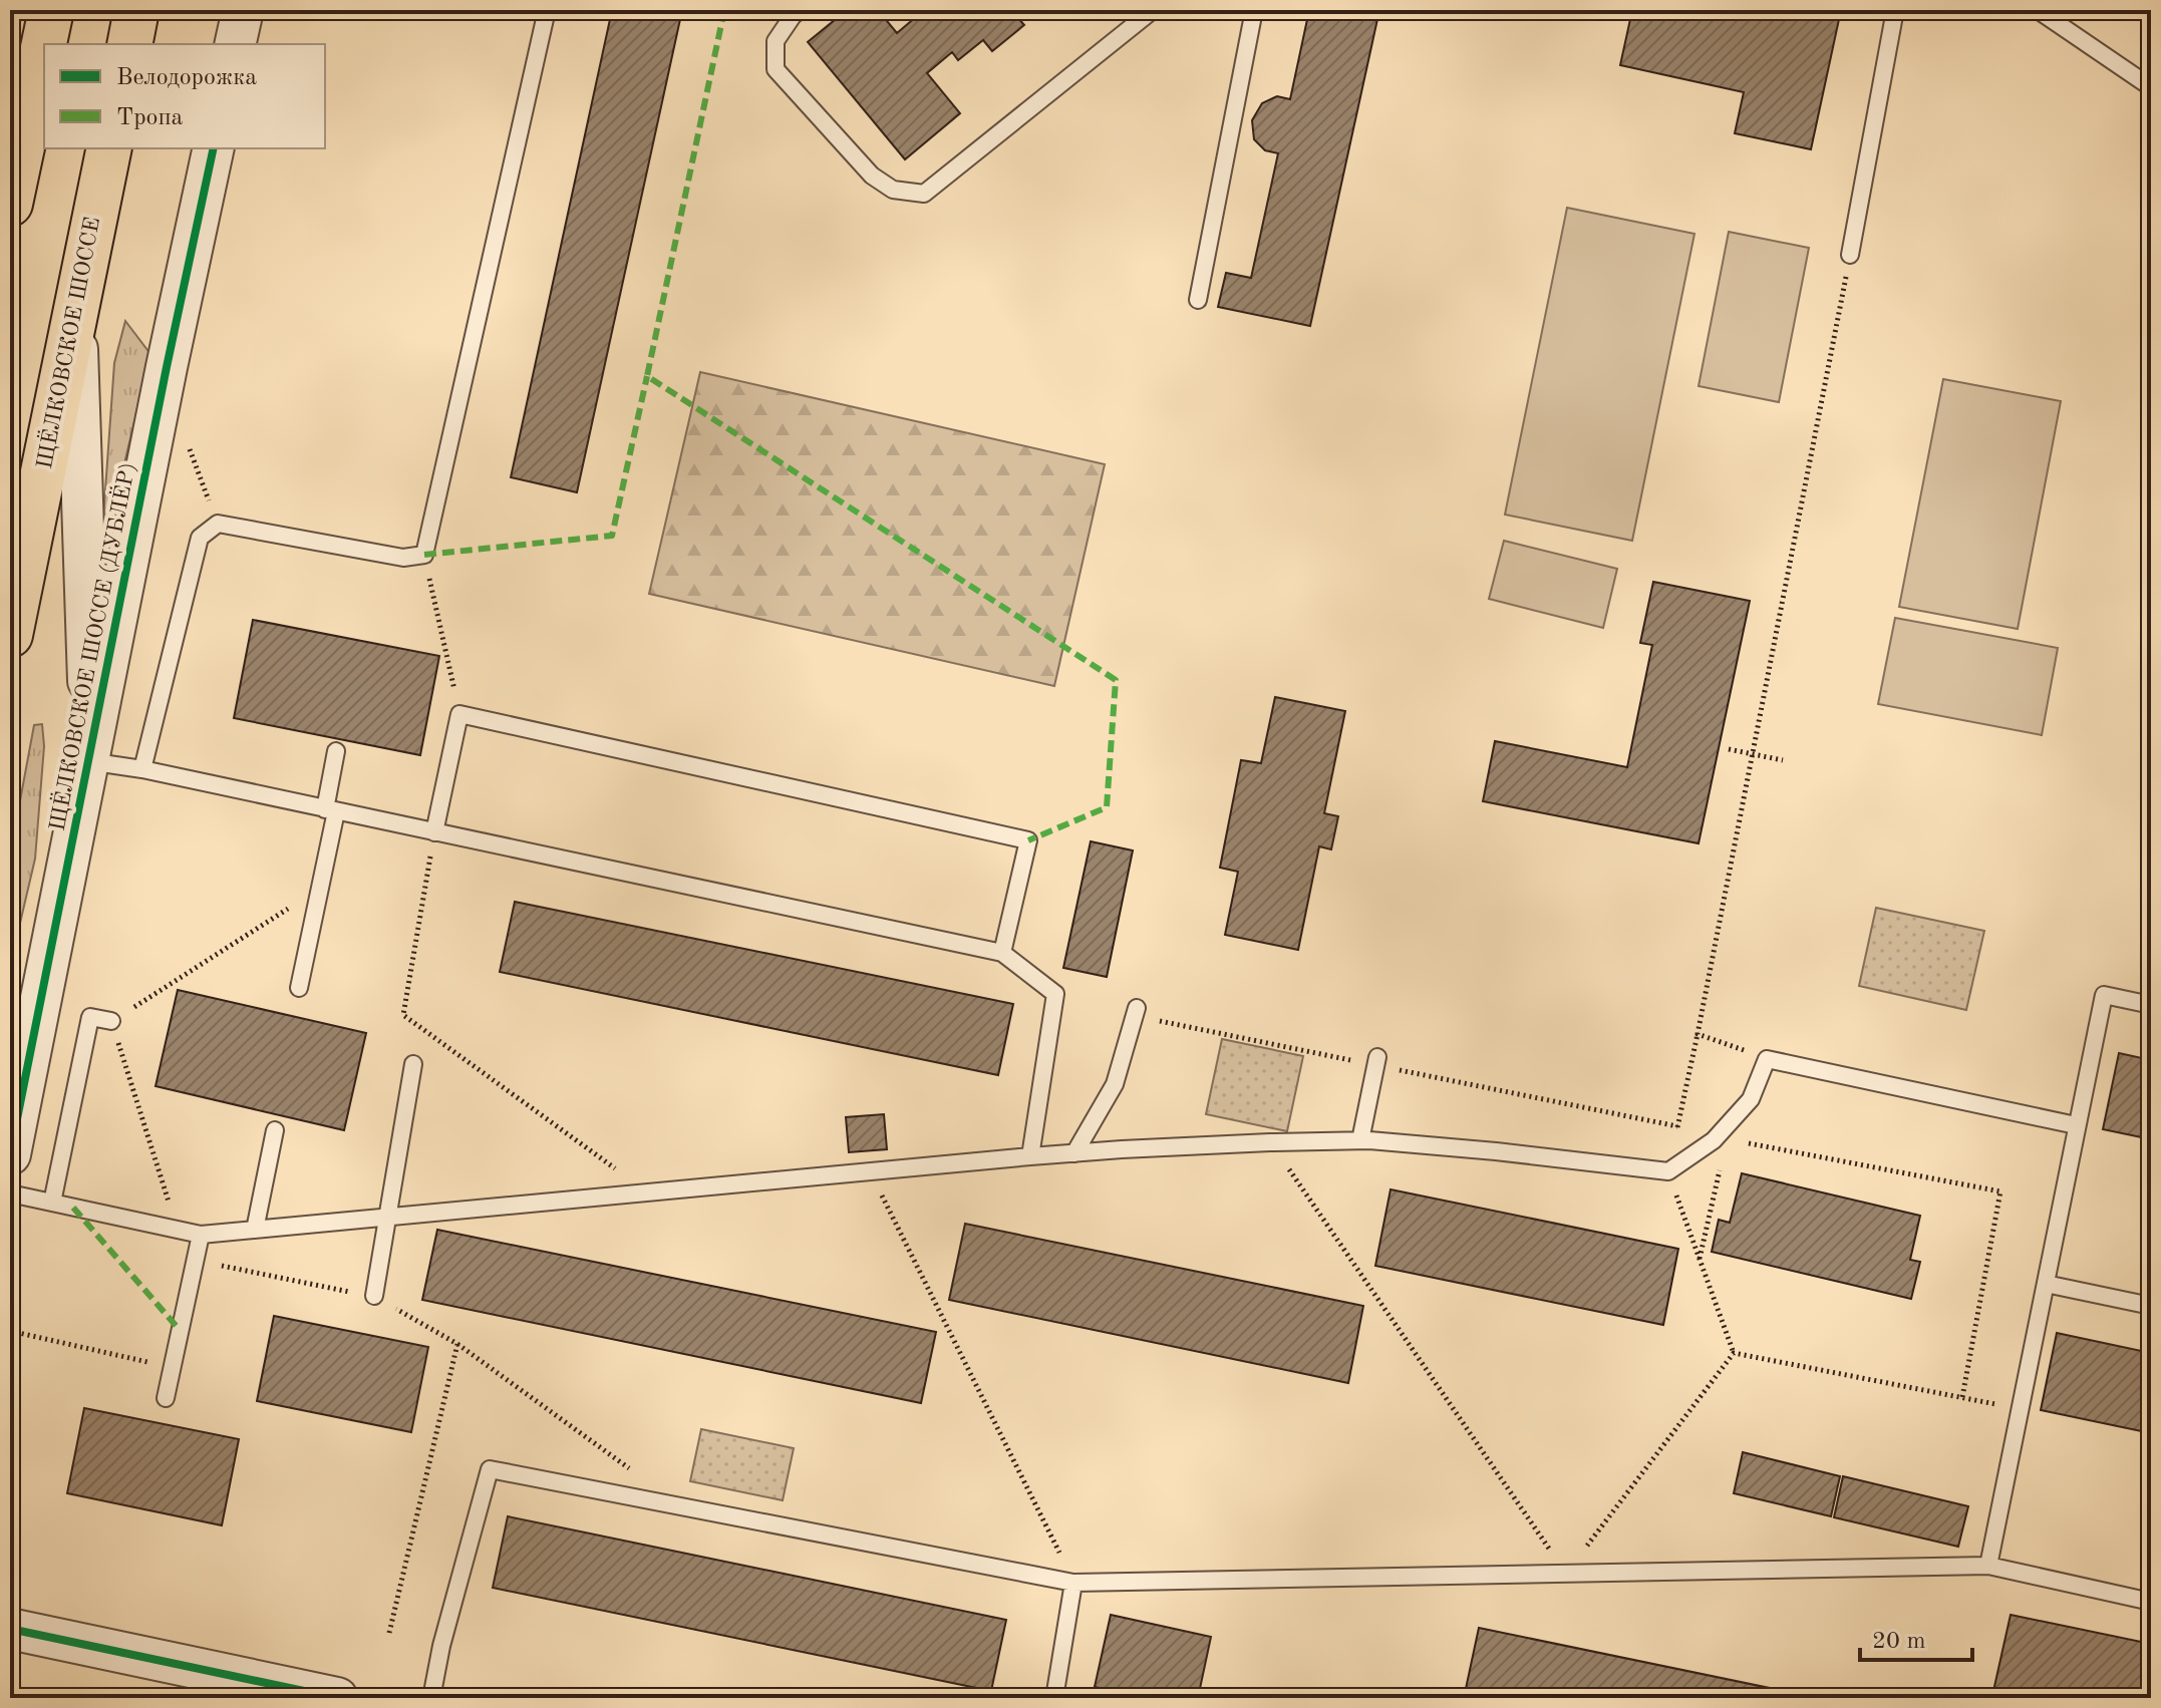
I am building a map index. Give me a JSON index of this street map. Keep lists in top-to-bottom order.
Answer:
{
  "streets": {
    "main road": ["ЩЁЛКОВСКОЕ ШОССЕ"],
    "street": ["ЩЁЛКОВСКОЕ ШОССЕ (ДУБЛЁР)"]
  },
  "legend": ["Велодорожка", "Тропа"],
  "scale_bar": "20 m"
}
